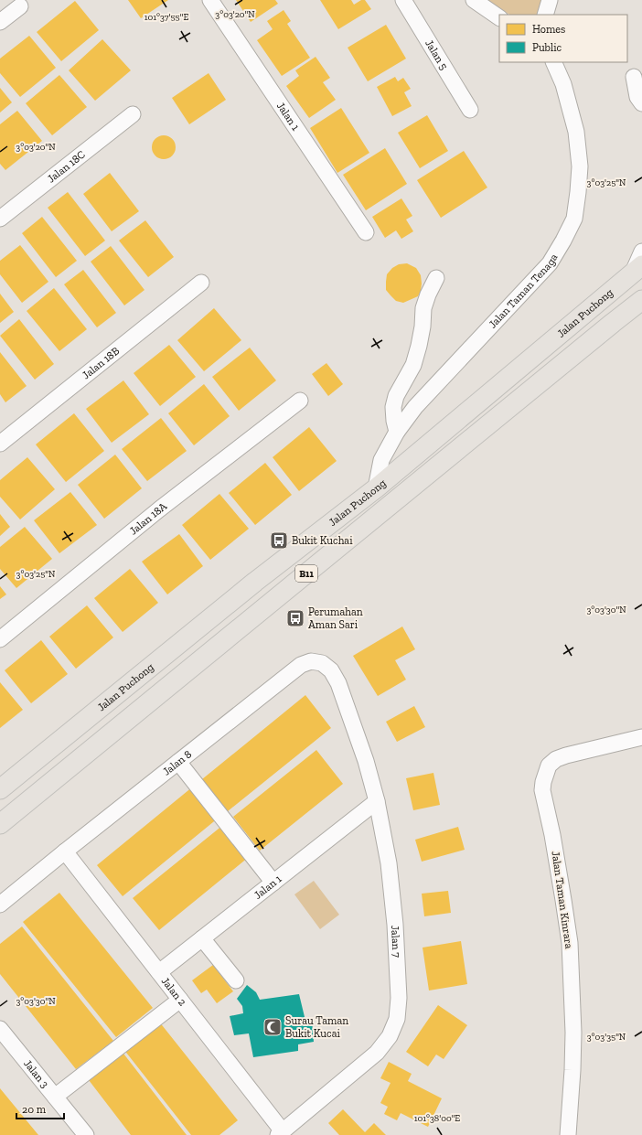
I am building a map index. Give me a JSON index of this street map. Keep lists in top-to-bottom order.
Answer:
{
  "streets": {
    "main road": ["Jalan Puchong", "B11"],
    "street": [
      "Jalan 5",
      "Jalan 1",
      "Jalan 18C",
      "Jalan Taman Tenaga",
      "Jalan 18B",
      "Jalan 18A",
      "Jalan 8",
      "Jalan Taman Kinrara",
      "Jalan 7",
      "Jalan 2",
      "Jalan 3"
    ]
  },
  "crossings": [
    ["Jalan 1", "Jalan 7"],
    ["Jalan 1", "Jalan 2"],
    ["Jalan Taman Tenaga", "Jalan Puchong"],
    ["Jalan 8", "Jalan 7"],
    ["Jalan 8", "Jalan 2"],
    ["Jalan 7", "Jalan 2"]
  ],
  "places": {
    "bus stop": ["Bukit Kuchai", "Perumahan Aman Sari"],
    "mosque": ["Surau Taman Bukit Kucai"]
  },
  "legend": ["Homes", "Public"],
  "scale_bar": "20 m",
  "coordinates": [
    "3°03'20\"N",
    "101°37'55\"E",
    "3°03'25\"N",
    "3°03'30\"N",
    "3°03'35\"N",
    "101°38'00\"E"
  ]
}
